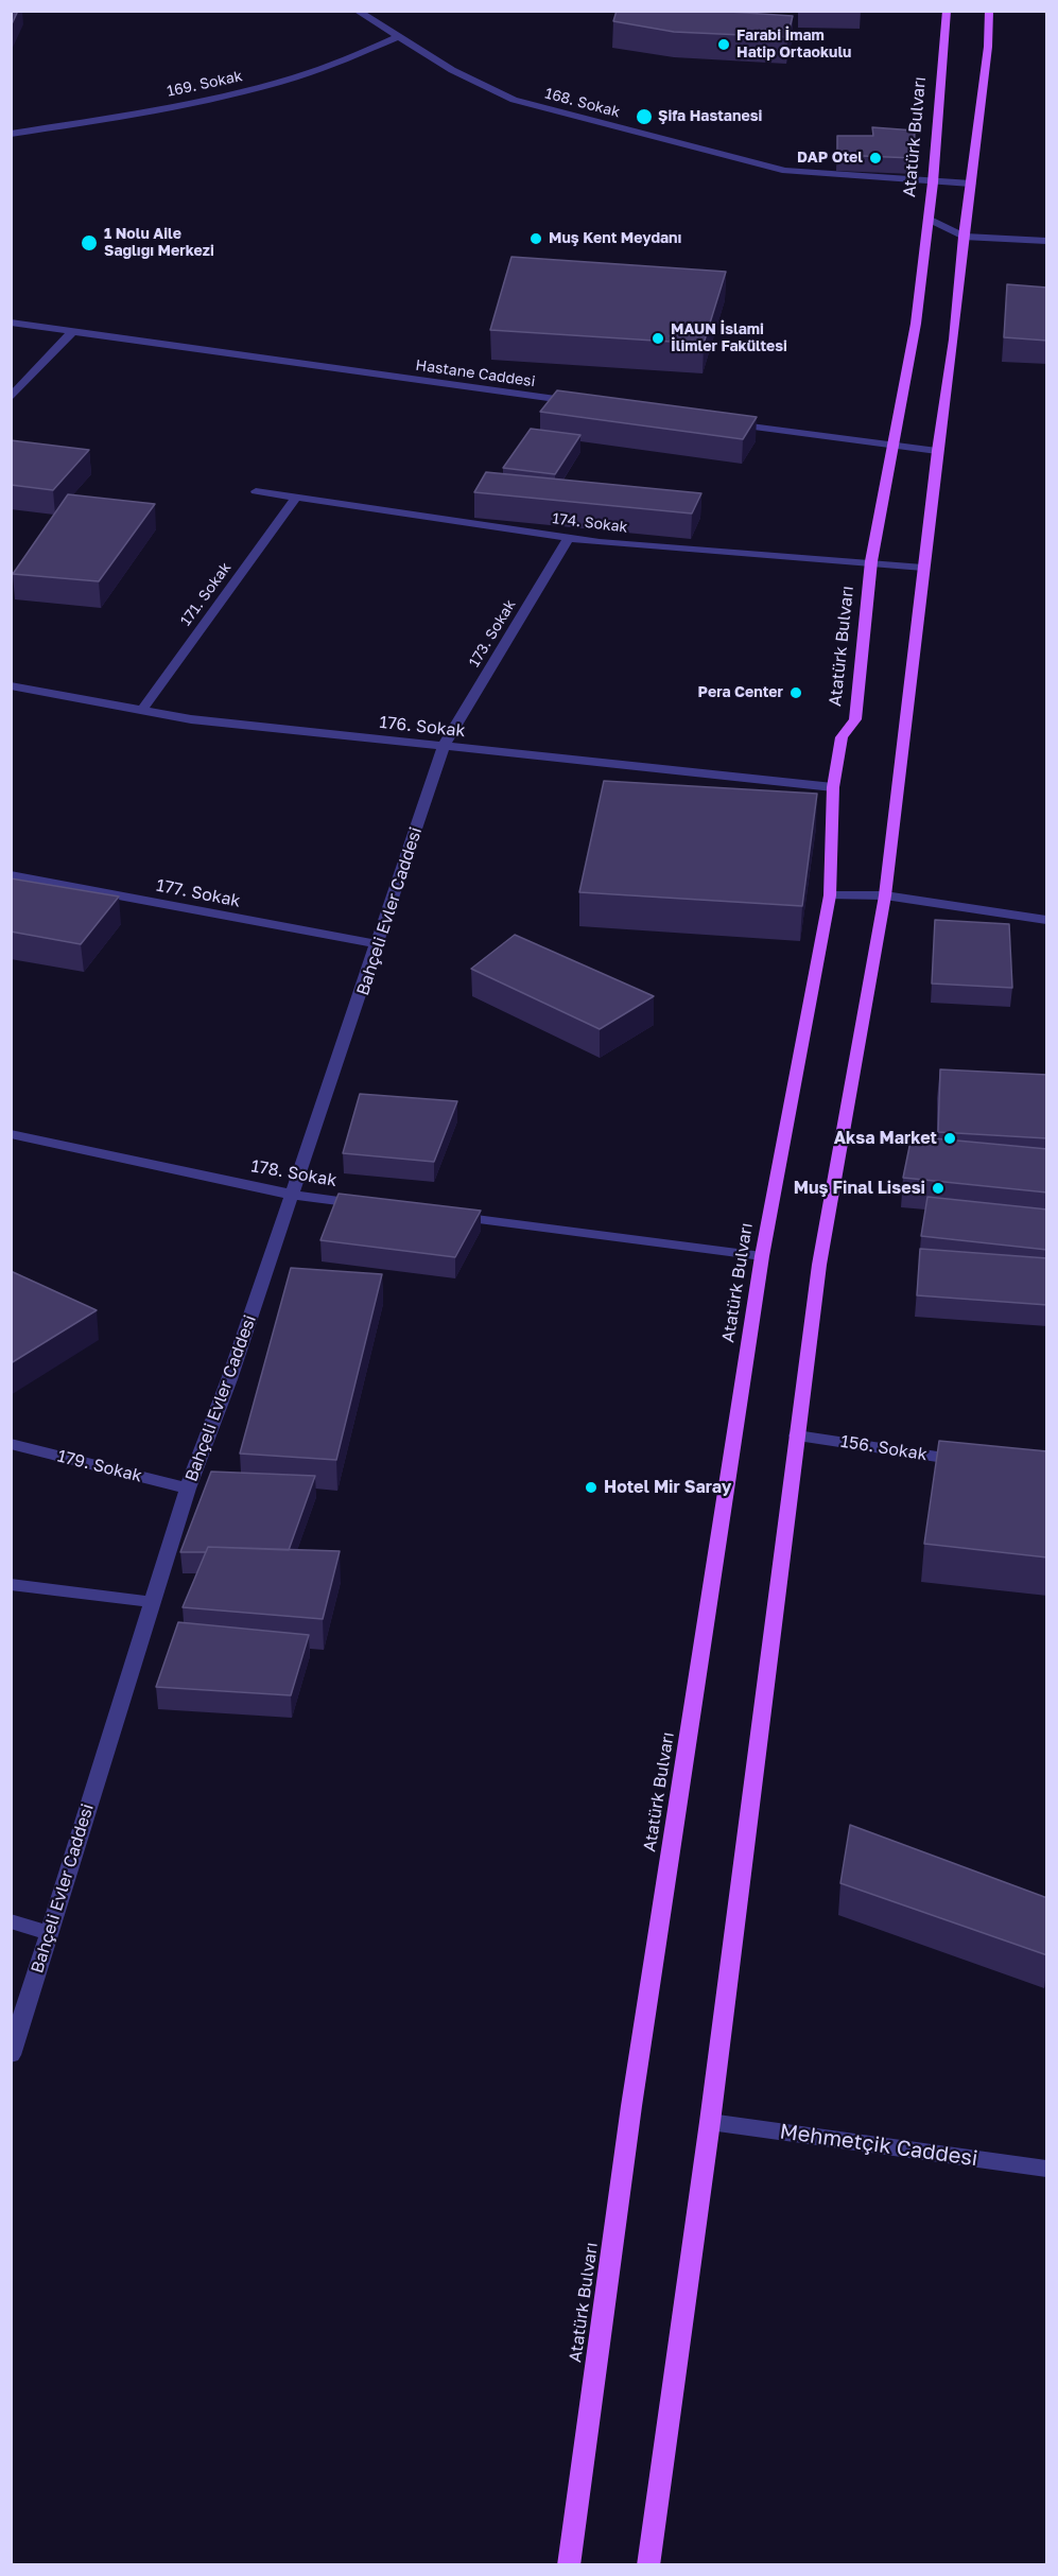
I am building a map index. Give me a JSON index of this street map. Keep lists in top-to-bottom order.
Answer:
{
  "streets": {
    "main road": ["Atatürk Bulvarı"],
    "street": [
      "169. Sokak",
      "168. Sokak",
      "Hastane Caddesi",
      "174. Sokak",
      "171. Sokak",
      "173. Sokak",
      "176. Sokak",
      "177. Sokak",
      "Bahçeli Evler Caddesi",
      "178. Sokak",
      "156. Sokak",
      "179. Sokak",
      "Mehmetçik Caddesi"
    ]
  },
  "crossings": [
    ["169. Sokak", "168. Sokak"],
    ["168. Sokak", "Atatürk Bulvarı"],
    ["Atatürk Bulvarı", "174. Sokak"],
    ["Atatürk Bulvarı", "176. Sokak"],
    ["174. Sokak", "171. Sokak"],
    ["174. Sokak", "173. Sokak"],
    ["171. Sokak", "176. Sokak"],
    ["173. Sokak", "176. Sokak"],
    ["173. Sokak", "Bahçeli Evler Caddesi"],
    ["176. Sokak", "Bahçeli Evler Caddesi"],
    ["177. Sokak", "Bahçeli Evler Caddesi"],
    ["Bahçeli Evler Caddesi", "178. Sokak"],
    ["Bahçeli Evler Caddesi", "179. Sokak"]
  ],
  "places": [
    "Farabi İmam Hatip Ortaokulu",
    "Şifa Hastanesi",
    "DAP Otel",
    "Muş Kent Meydanı",
    "1 Nolu Aile Sağlığı Merkezi",
    "MAUN İslami İlimler Fakültesi",
    "Pera Center",
    "Aksa Market",
    "Muş Final Lisesi",
    "Hotel Mir Saray"
  ]
}
